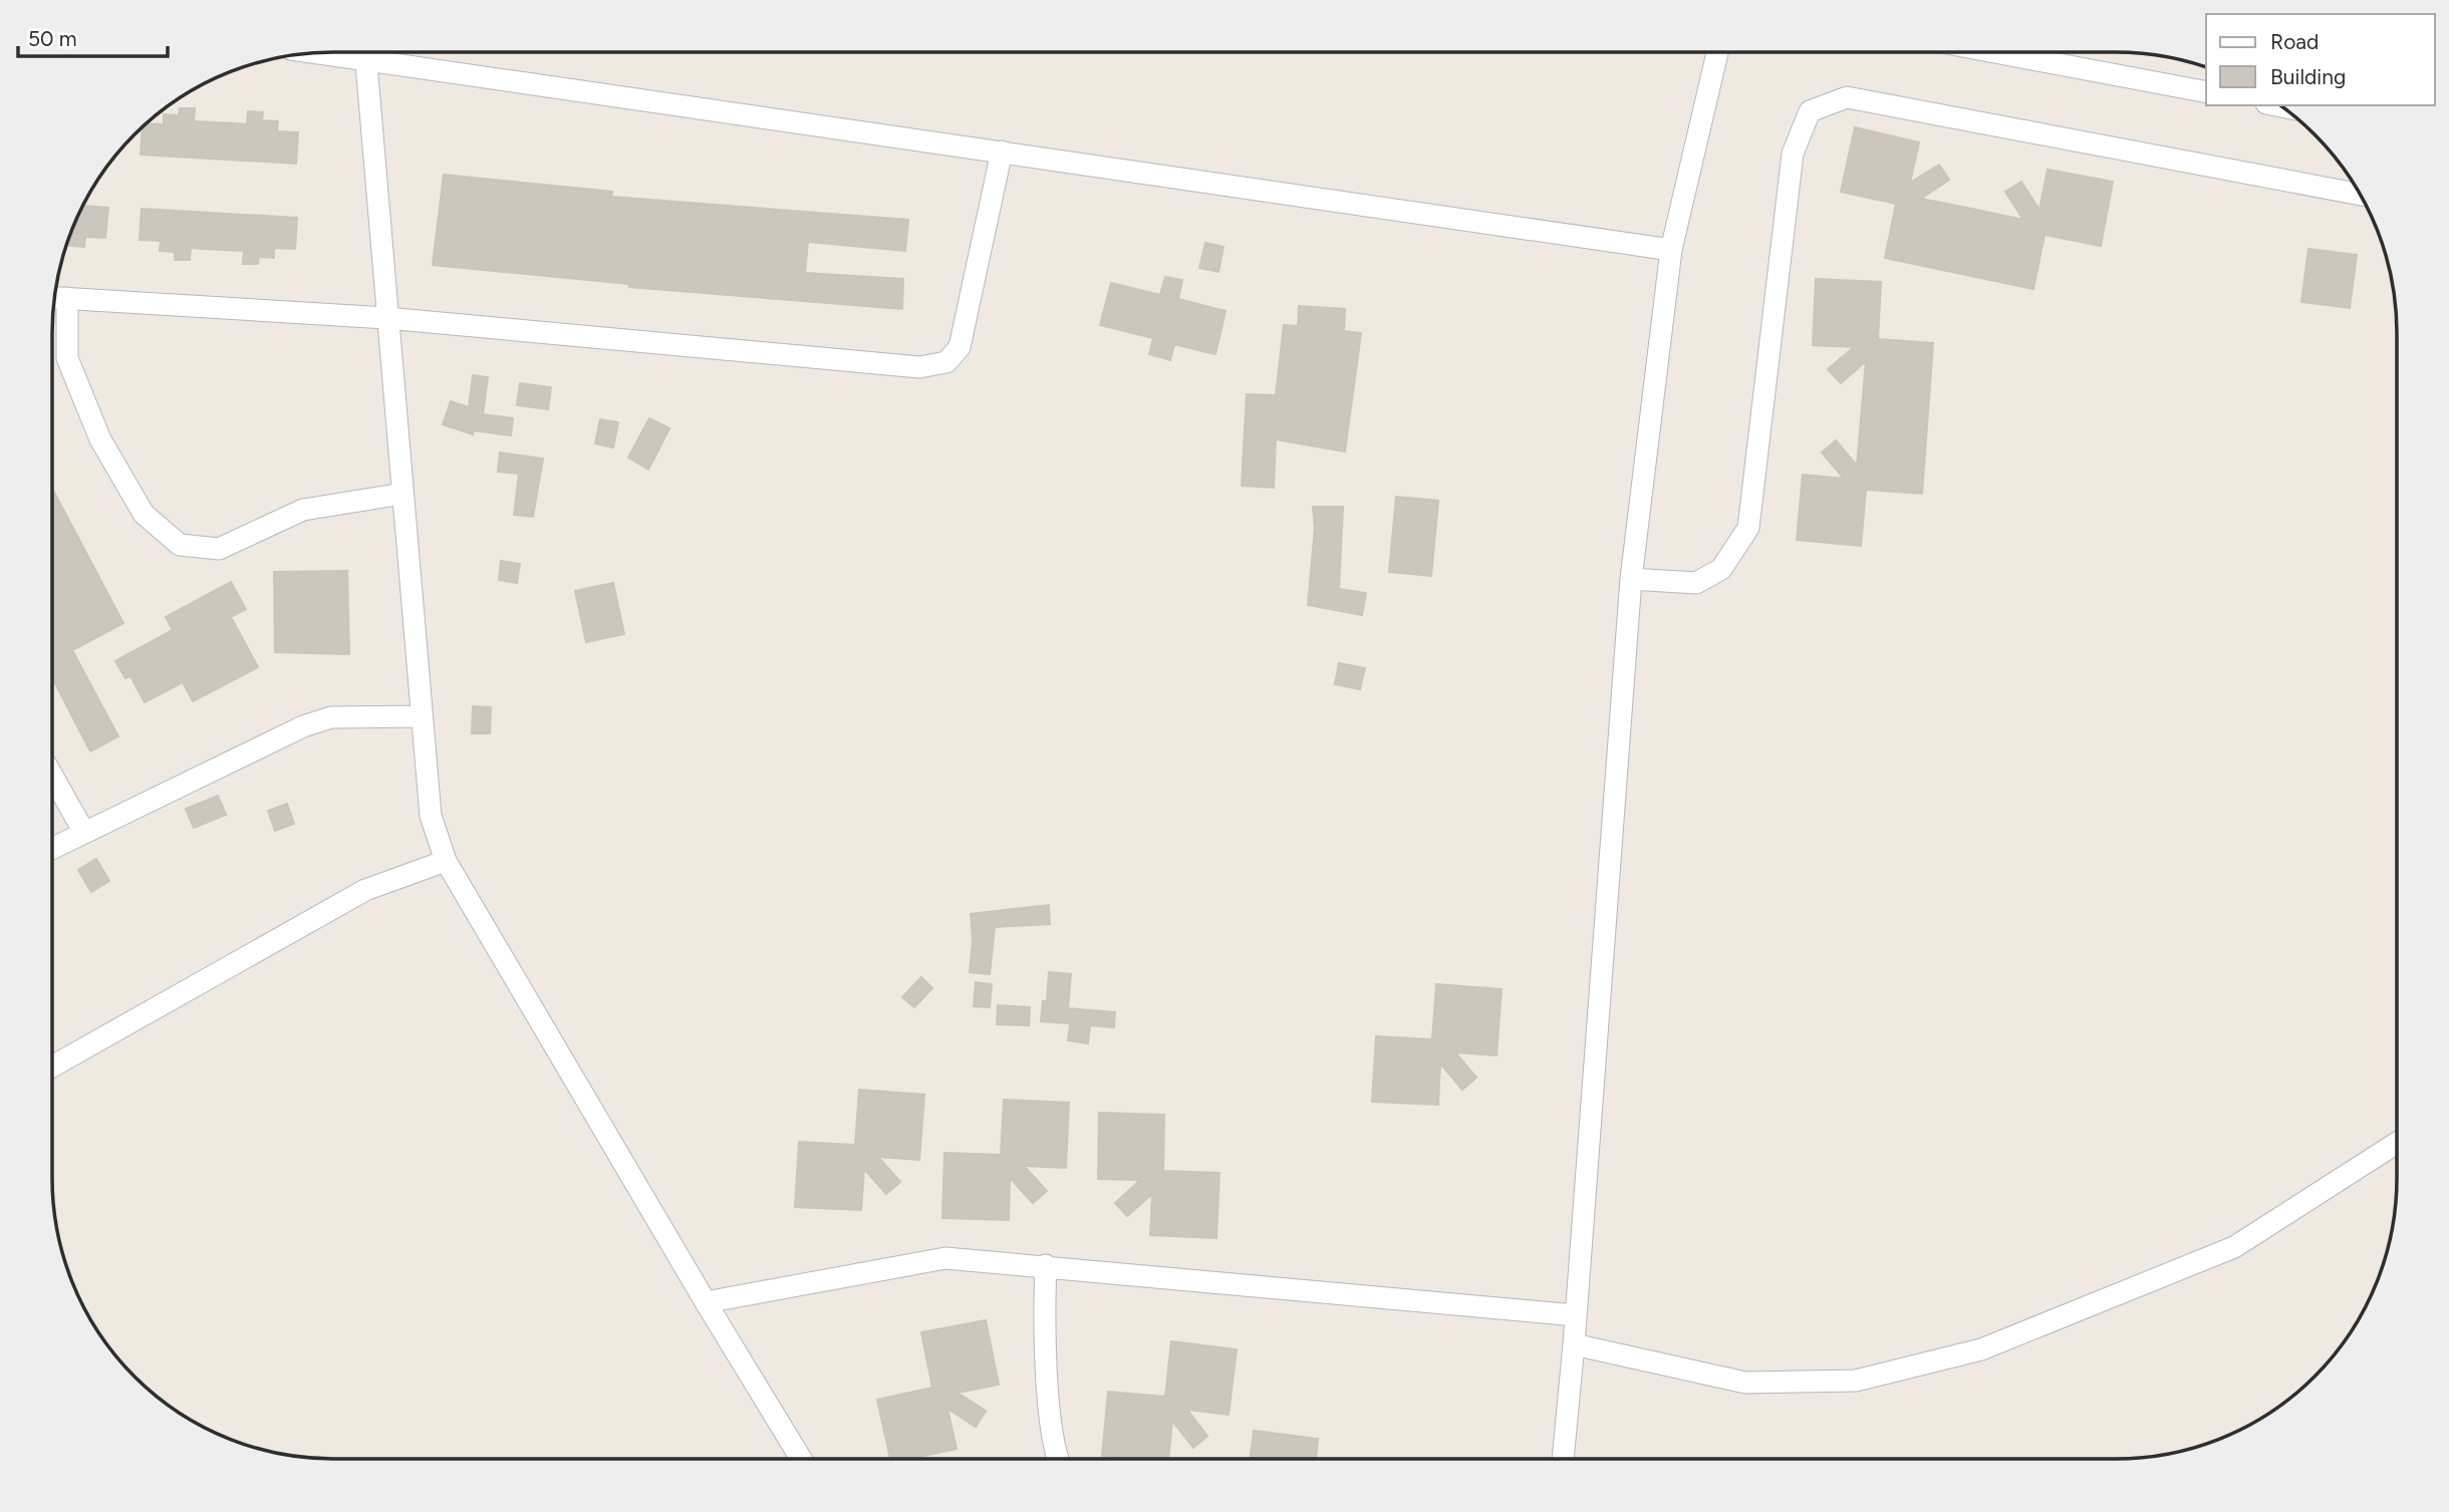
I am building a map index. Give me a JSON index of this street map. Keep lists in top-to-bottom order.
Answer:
{
  "legend": ["Road", "Building"],
  "scale_bar": "50 m"
}
